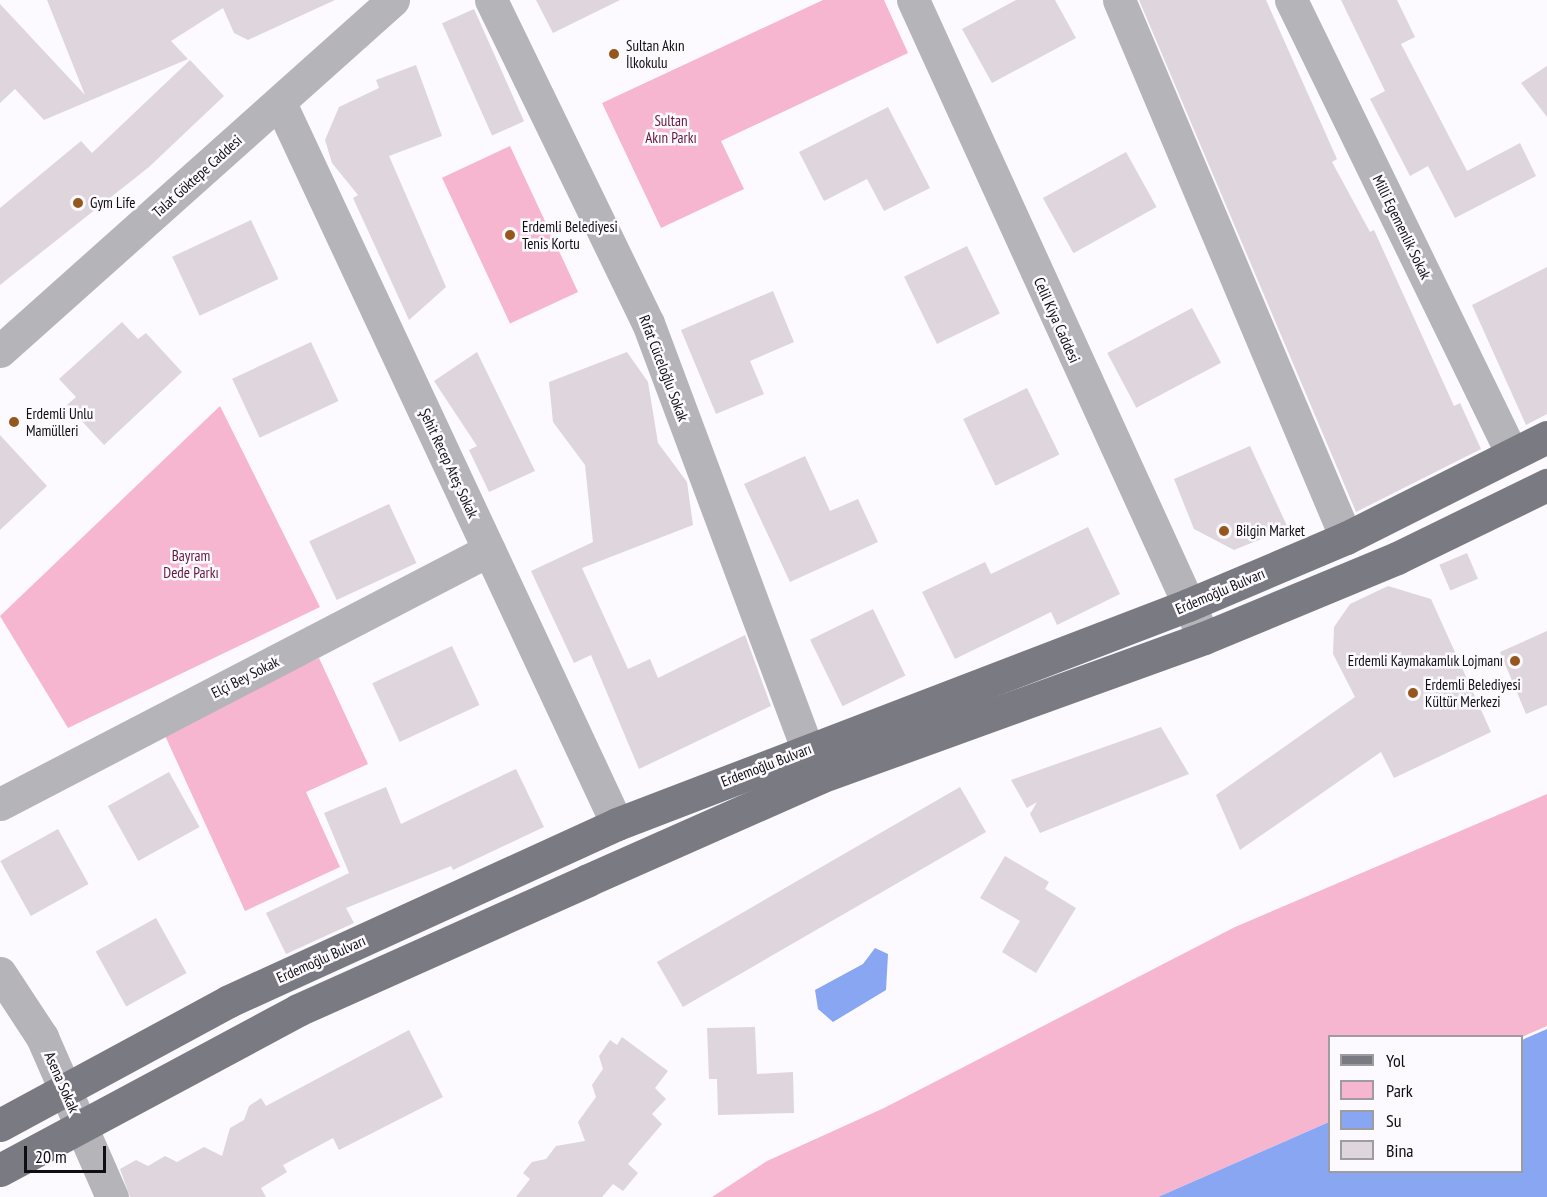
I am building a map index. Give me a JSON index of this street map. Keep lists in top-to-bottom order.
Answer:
{
  "streets": {
    "main road": ["Erdemoğlu Bulvarı"],
    "street": [
      "Talat Göktepe Caddesi",
      "Milli Egemenlik Sokak",
      "Celil Kiya Caddesi",
      "Rıfat Cüceloğlu Sokak",
      "Şehit Recep Ateş Sokak",
      "Elçi Bey Sokak",
      "Asena Sokak"
    ]
  },
  "crossings": [
    ["Talat Göktepe Caddesi", "Şehit Recep Ateş Sokak"],
    ["Milli Egemenlik Sokak", "Erdemoğlu Bulvarı"],
    ["Celil Kiya Caddesi", "Erdemoğlu Bulvarı"],
    ["Rıfat Cüceloğlu Sokak", "Erdemoğlu Bulvarı"],
    ["Şehit Recep Ateş Sokak", "Erdemoğlu Bulvarı"],
    ["Şehit Recep Ateş Sokak", "Elçi Bey Sokak"],
    ["Erdemoğlu Bulvarı", "Asena Sokak"]
  ],
  "parks": ["Sultan Akın Parkı", "Bayram Dede Parkı"],
  "places": [
    "Sultan Akın İlkokulu",
    "Gym Life",
    "Erdemli Belediyesi Tenis Kortu",
    "Erdemli Unlu Mamülleri",
    "Bilgin Market",
    "Erdemli Kaymakamlık Lojmanı",
    "Erdemli Belediyesi Kültür Merkezi"
  ],
  "legend": [
    "Yol",
    "Park",
    "Su",
    "Bina"
  ],
  "scale_bar": "20 m"
}
